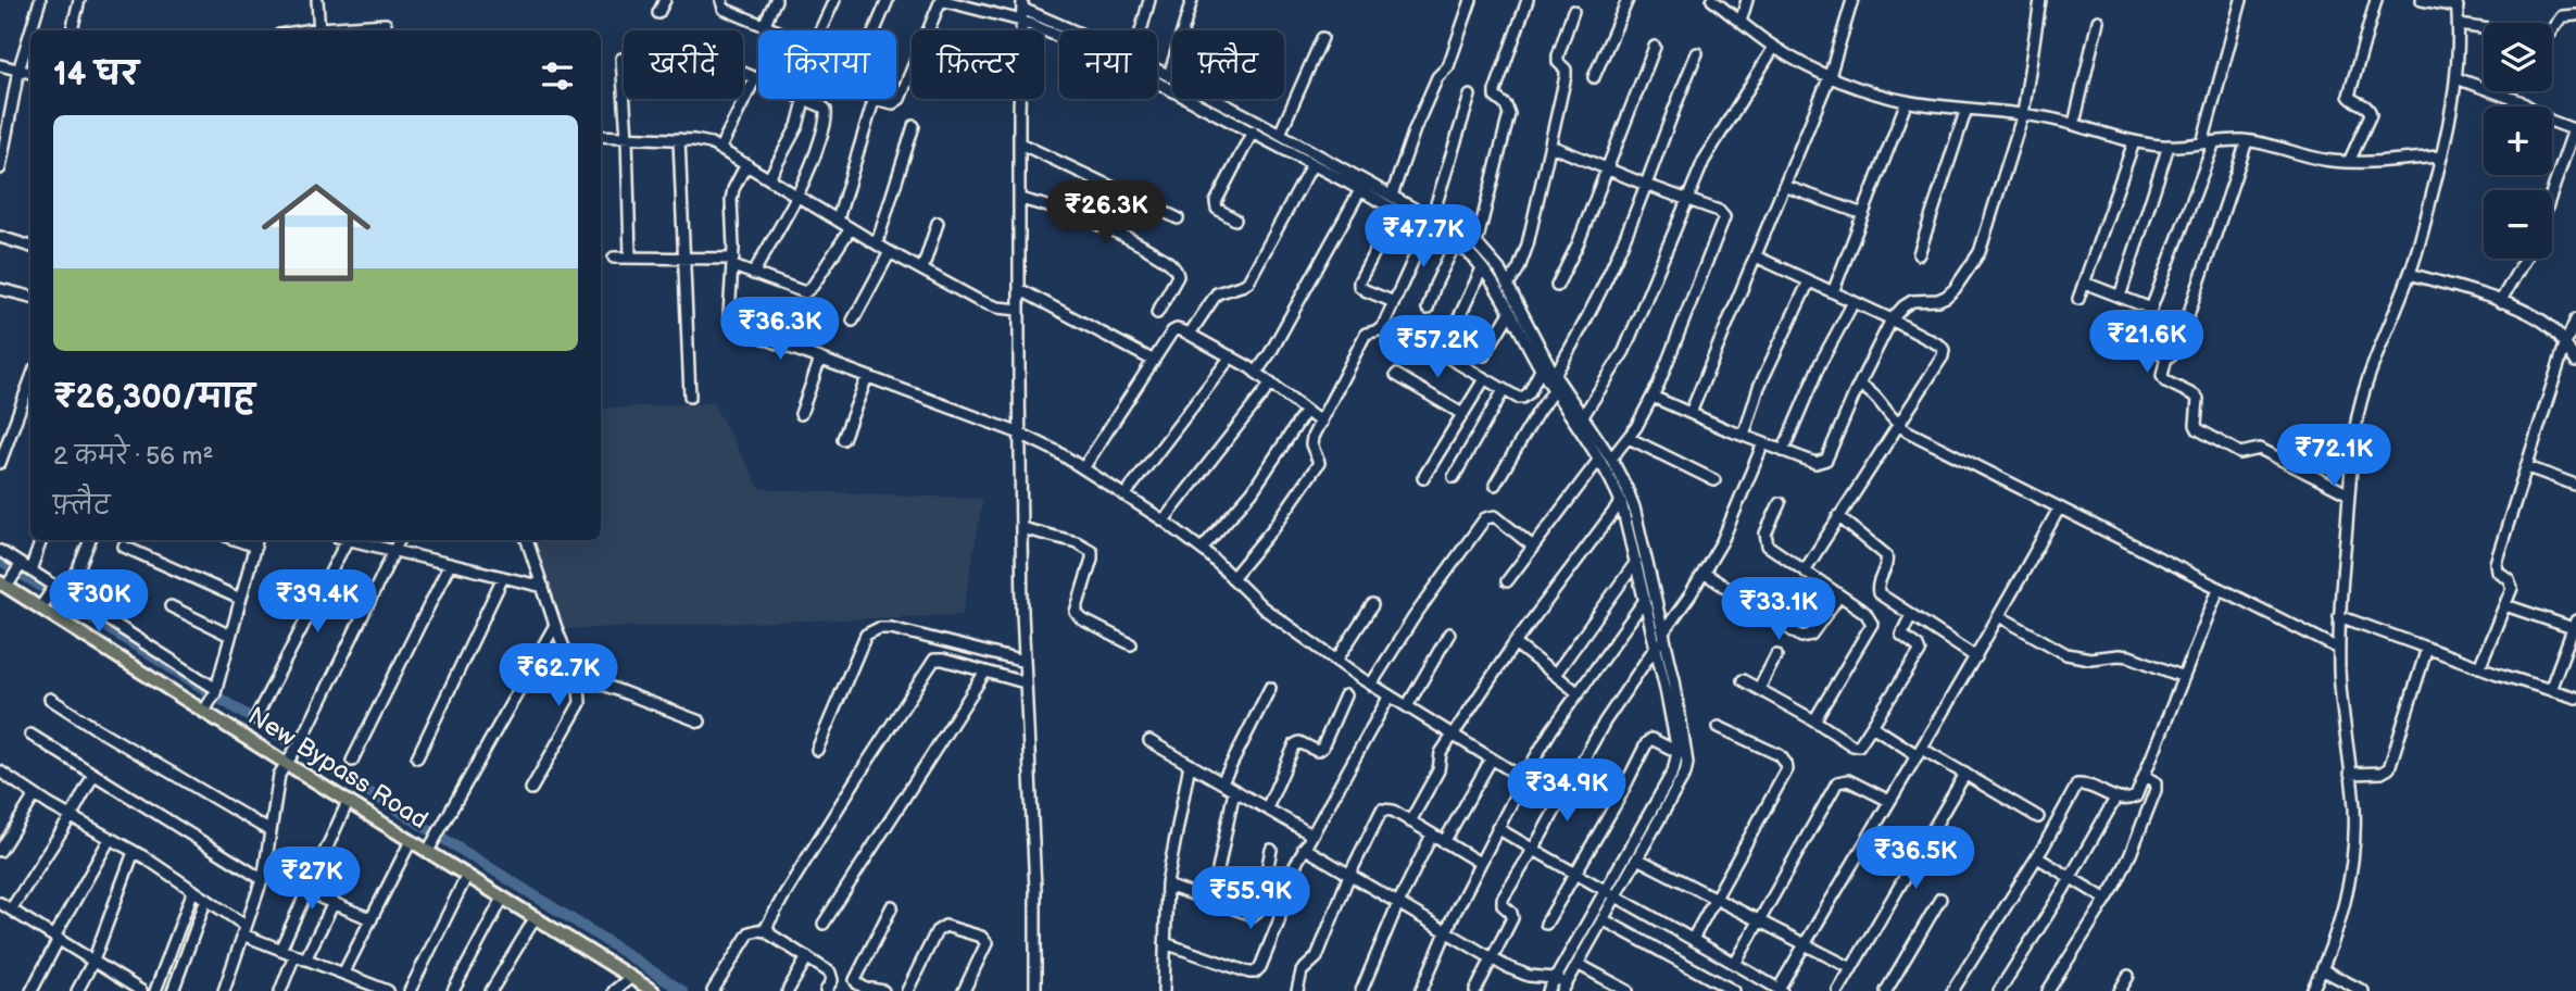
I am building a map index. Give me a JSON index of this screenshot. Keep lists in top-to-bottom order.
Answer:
{
  "streets": {
    "main road": ["New Bypass Road"]
  },
  "page": {
    "map_buttons": ["+", "−"],
    "chip": [
      "खरीदें",
      "किराया",
      "फ़िल्टर",
      "नया",
      "फ़्लैट"
    ],
    "heading": "14 घर",
    "list": [
      {
        "name": "₹26,300/माह",
        "note": "2 कमरे · 56 m² · फ़्लैट"
      }
    ],
    "price": [
      "₹26.3K",
      "₹47.7K",
      "₹36.3K",
      "₹21.6K",
      "₹57.2K",
      "₹72.1K",
      "₹30K",
      "₹39.4K",
      "₹33.1K",
      "₹62.7K",
      "₹34.9K",
      "₹36.5K",
      "₹27K",
      "₹55.9K"
    ]
  }
}
